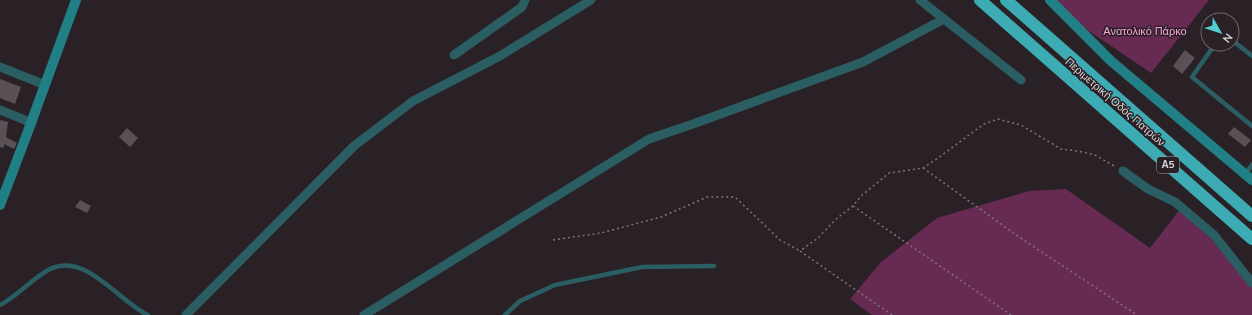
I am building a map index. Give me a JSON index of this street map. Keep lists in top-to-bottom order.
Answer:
{
  "streets": {
    "highway": ["Περιμετρική Οδός Πατρών", "Α5"]
  },
  "parks": ["Ανατολικό Πάρκο"],
  "north": "bottom right"
}
